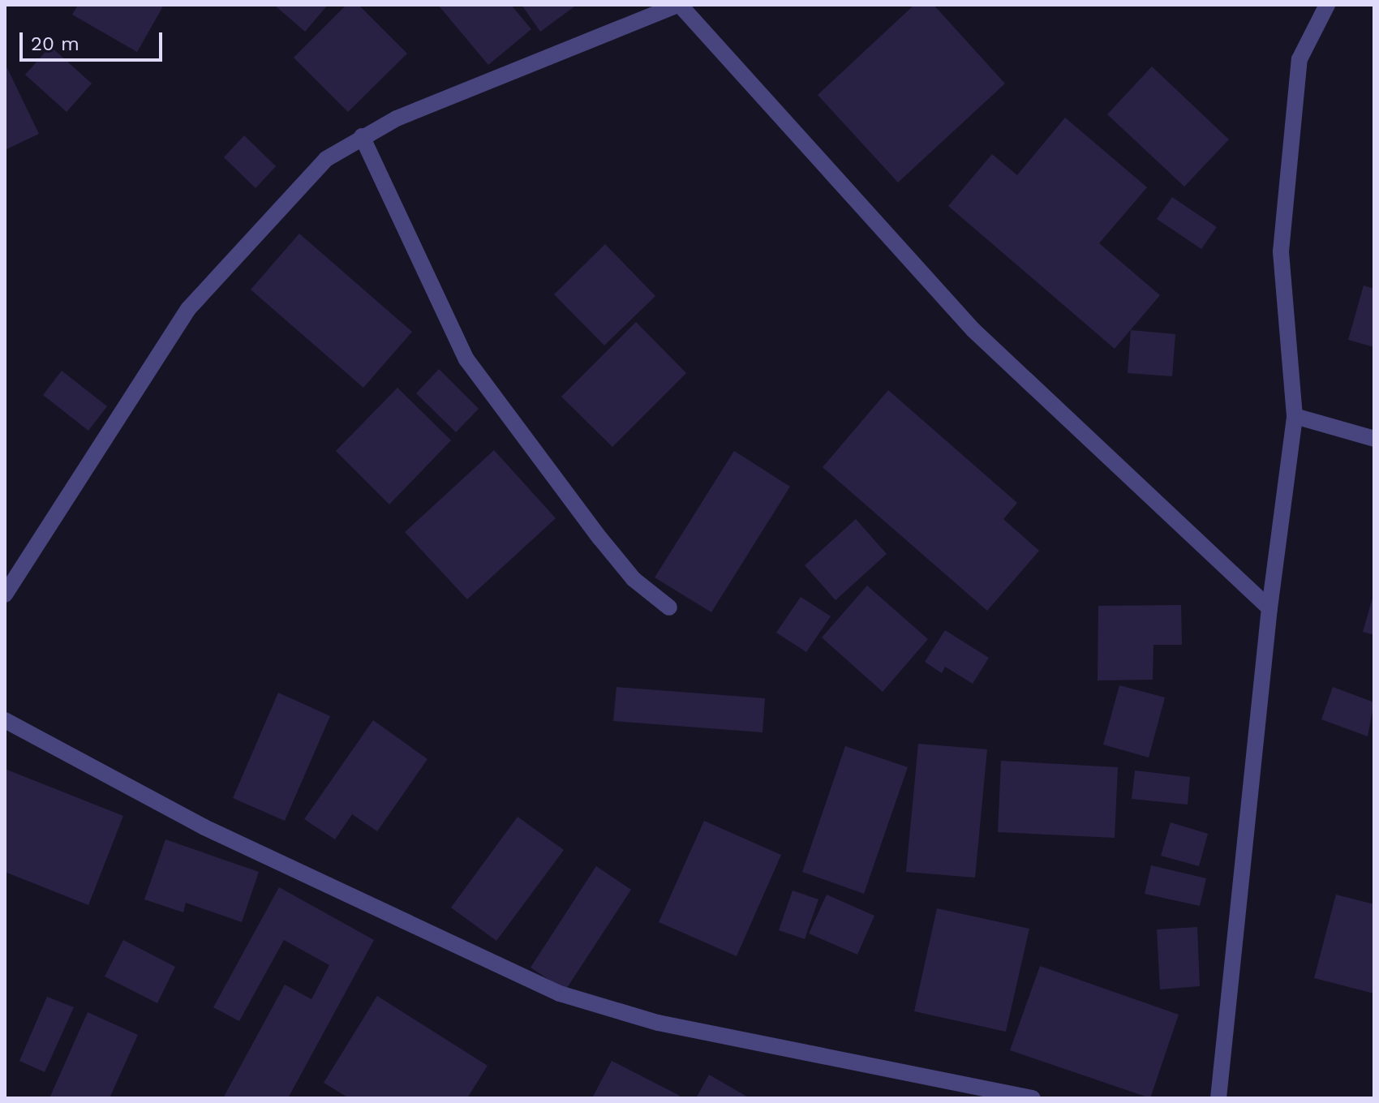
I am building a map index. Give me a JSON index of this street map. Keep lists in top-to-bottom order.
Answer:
{
  "scale_bar": "20 m"
}
